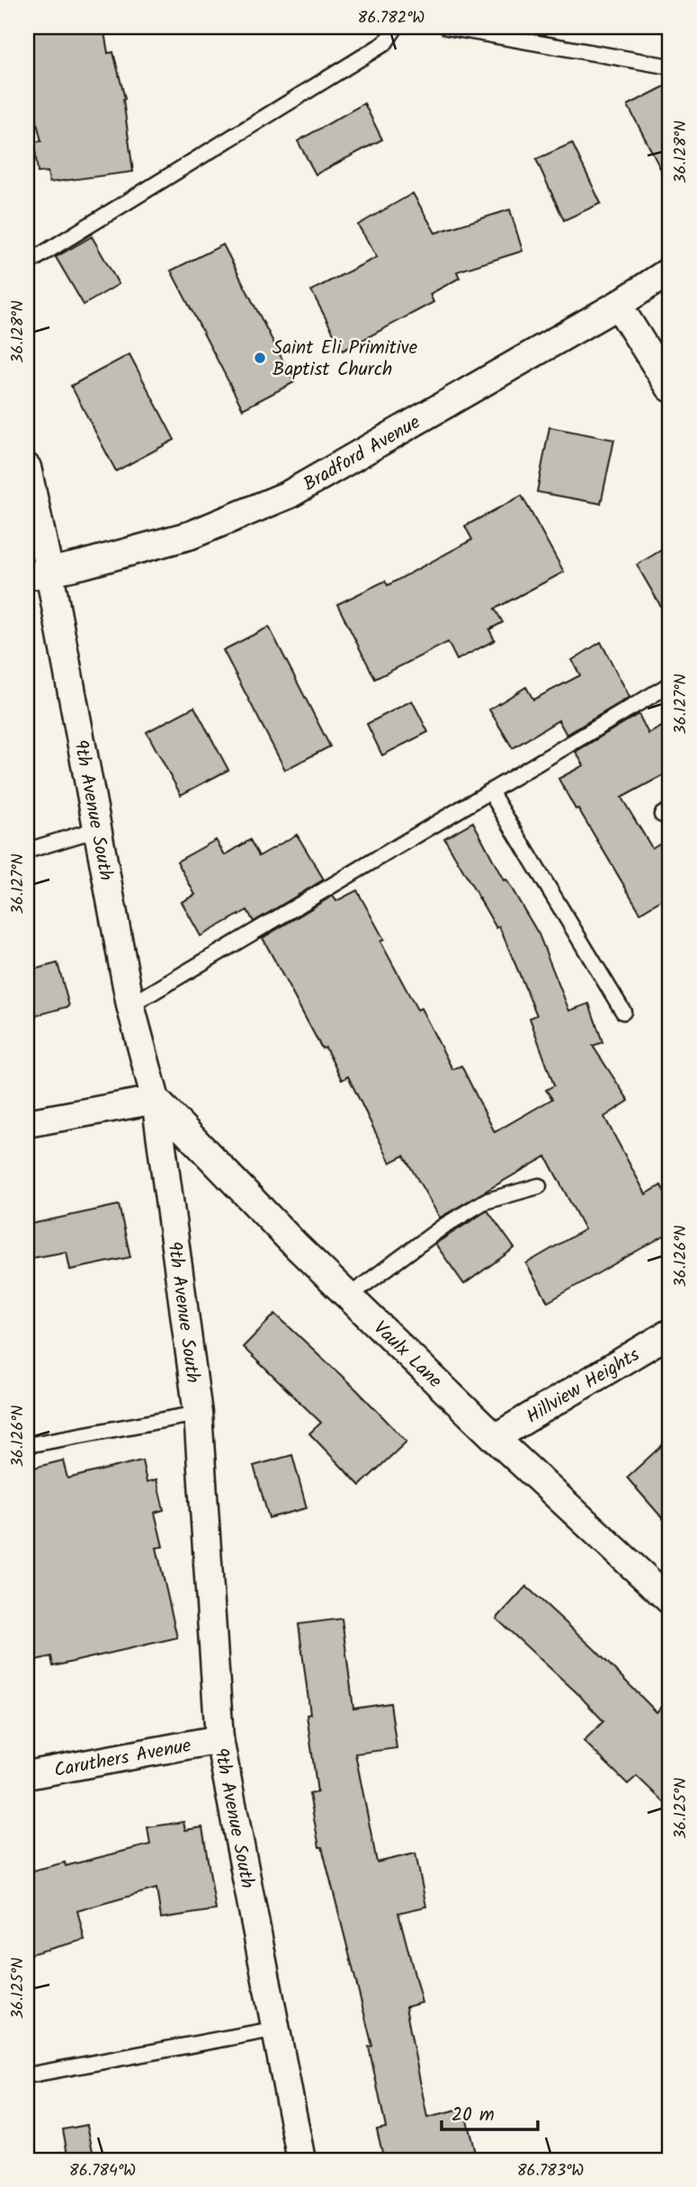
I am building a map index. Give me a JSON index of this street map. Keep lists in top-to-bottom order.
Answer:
{
  "streets": {
    "street": [
      "Bradford Avenue",
      "9th Avenue South",
      "Vaulx Lane",
      "Hillview Heights",
      "Caruthers Avenue"
    ]
  },
  "crossings": [
    ["Bradford Avenue", "9th Avenue South"],
    ["9th Avenue South", "Vaulx Lane"],
    ["9th Avenue South", "Caruthers Avenue"],
    ["Vaulx Lane", "Hillview Heights"]
  ],
  "places": ["Saint Eli Primitive Baptist Church"],
  "scale_bar": "20 m",
  "coordinates": [
    "86.782°W",
    "36.128°N",
    "36.127°N",
    "36.126°N",
    "36.125°N",
    "86.784°W",
    "86.783°W"
  ]
}
